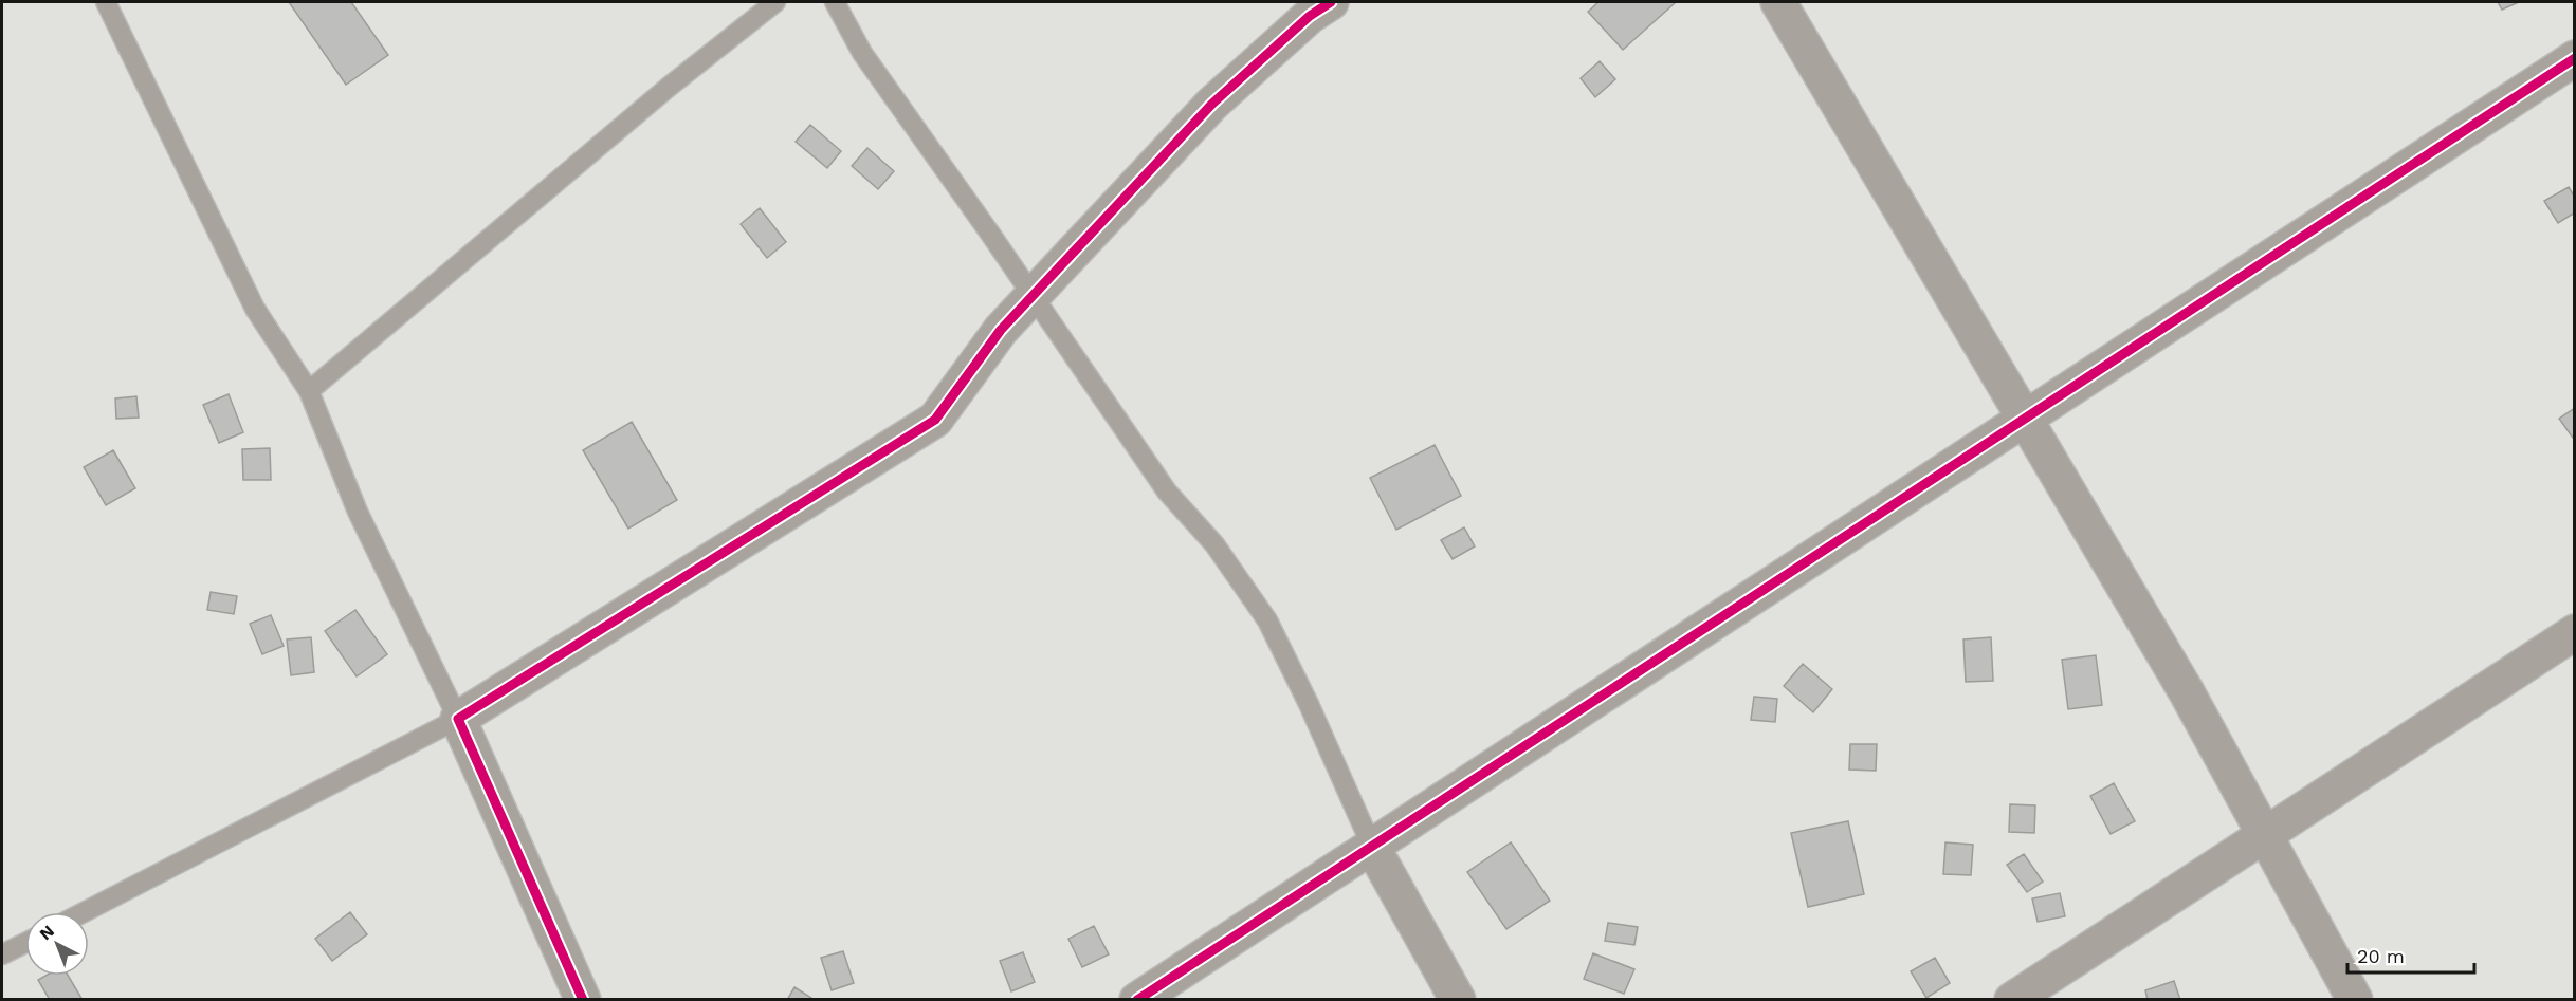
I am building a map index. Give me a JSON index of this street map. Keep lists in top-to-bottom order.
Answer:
{
  "scale_bar": "20 m",
  "north": "top left"
}
